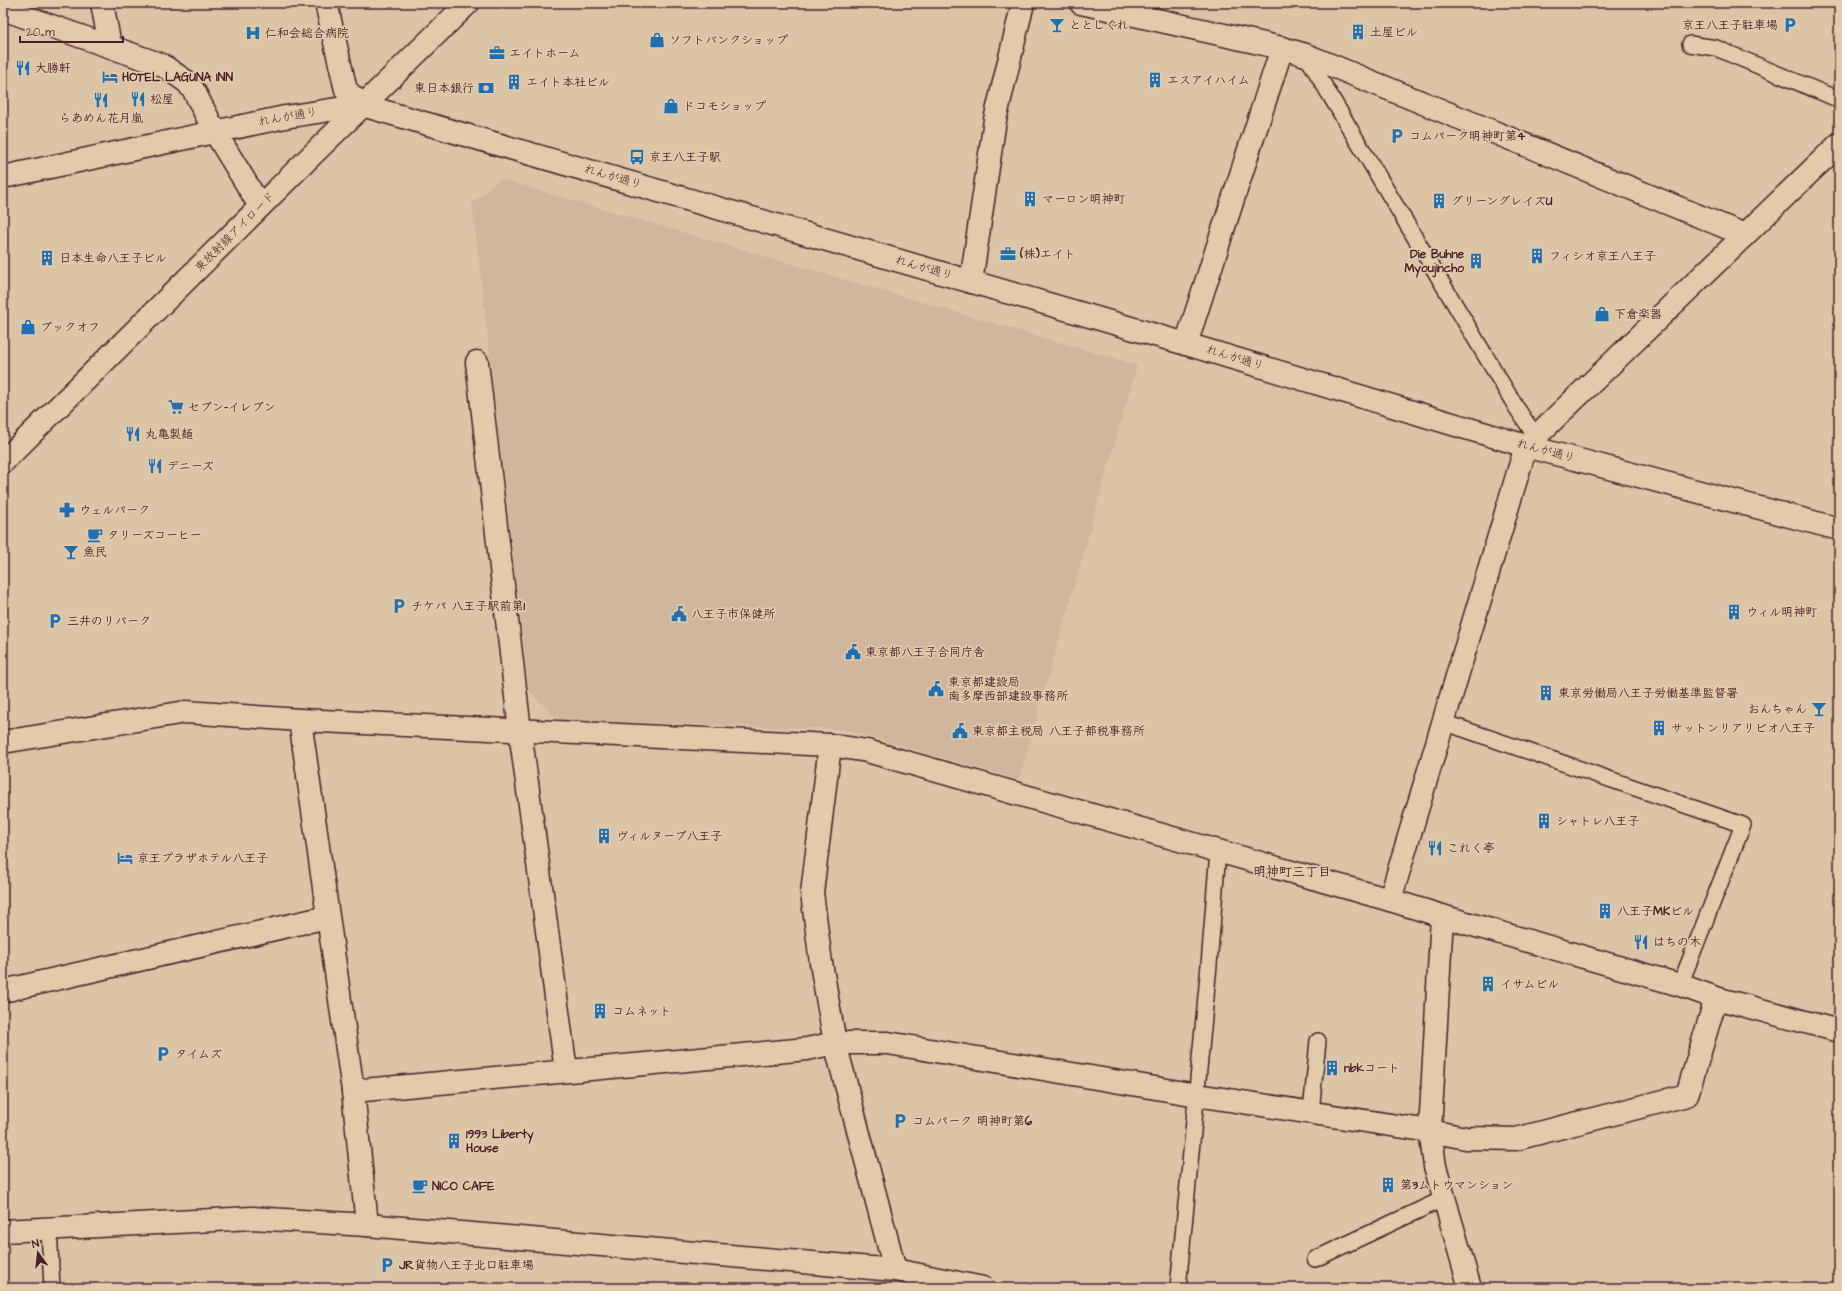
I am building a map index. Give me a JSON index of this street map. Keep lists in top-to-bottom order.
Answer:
{
  "streets": {
    "street": ["れんが通り", "東放射線アイロード"]
  },
  "crossings": [
    ["れんが通り", "東放射線アイロード"]
  ],
  "districts": ["明神町三丁目"],
  "places": {
    "bar": ["ととしぐれ", "魚民", "おんちゃん"],
    "parking": [
      "京王八王子駐車場",
      "コムパーク明神町第4",
      "チケパ 八王子駅前第1",
      "三井のリパーク",
      "タイムズ",
      "コムパーク 明神町第6",
      "JR貨物八王子北口駐車場"
    ],
    "building": [
      "土屋ビル",
      "エスアイハイム",
      "エイト本社ビル",
      "マーロン明神町",
      "グリーングレイズU",
      "フィシオ京王八王子",
      "日本生命八王子ビル",
      "Die Buhne Myoujincho",
      "ウィル明神町",
      "東京労働局八王子労働基準監督署",
      "サットンリアリビオ八王子",
      "シャトレ八王子",
      "ヴィルヌーブ八王子",
      "八王子MKビル",
      "イサムビル",
      "コムネット",
      "nbkコート",
      "1993 Liberty House",
      "第3ムトウマンション"
    ],
    "hospital": ["仁和会総合病院"],
    "shop": [
      "ソフトバンクショップ",
      "ドコモショップ",
      "下倉楽器",
      "ブックオフ"
    ],
    "office": ["エイトホーム", "(株)エイト"],
    "restaurant": [
      "大勝軒",
      "松屋",
      "らあめん花月嵐",
      "丸亀製麺",
      "デニーズ",
      "これく亭",
      "はちの木"
    ],
    "hotel": ["HOTEL LAGUNA INN", "京王プラザホテル八王子"],
    "bank": ["東日本銀行"],
    "bus stop": ["京王八王子駅"],
    "supermarket": ["セブン-イレブン"],
    "pharmacy": ["ウェルパーク"],
    "cafe": ["タリーズコーヒー", "NICO CAFE"],
    "public building": [
      "八王子市保健所",
      "東京都八王子合同庁舎",
      "東京都建設局 南多摩西部建設事務所",
      "東京都主税局 八王子都税事務所"
    ]
  },
  "scale_bar": "20 m",
  "north": "top"
}
